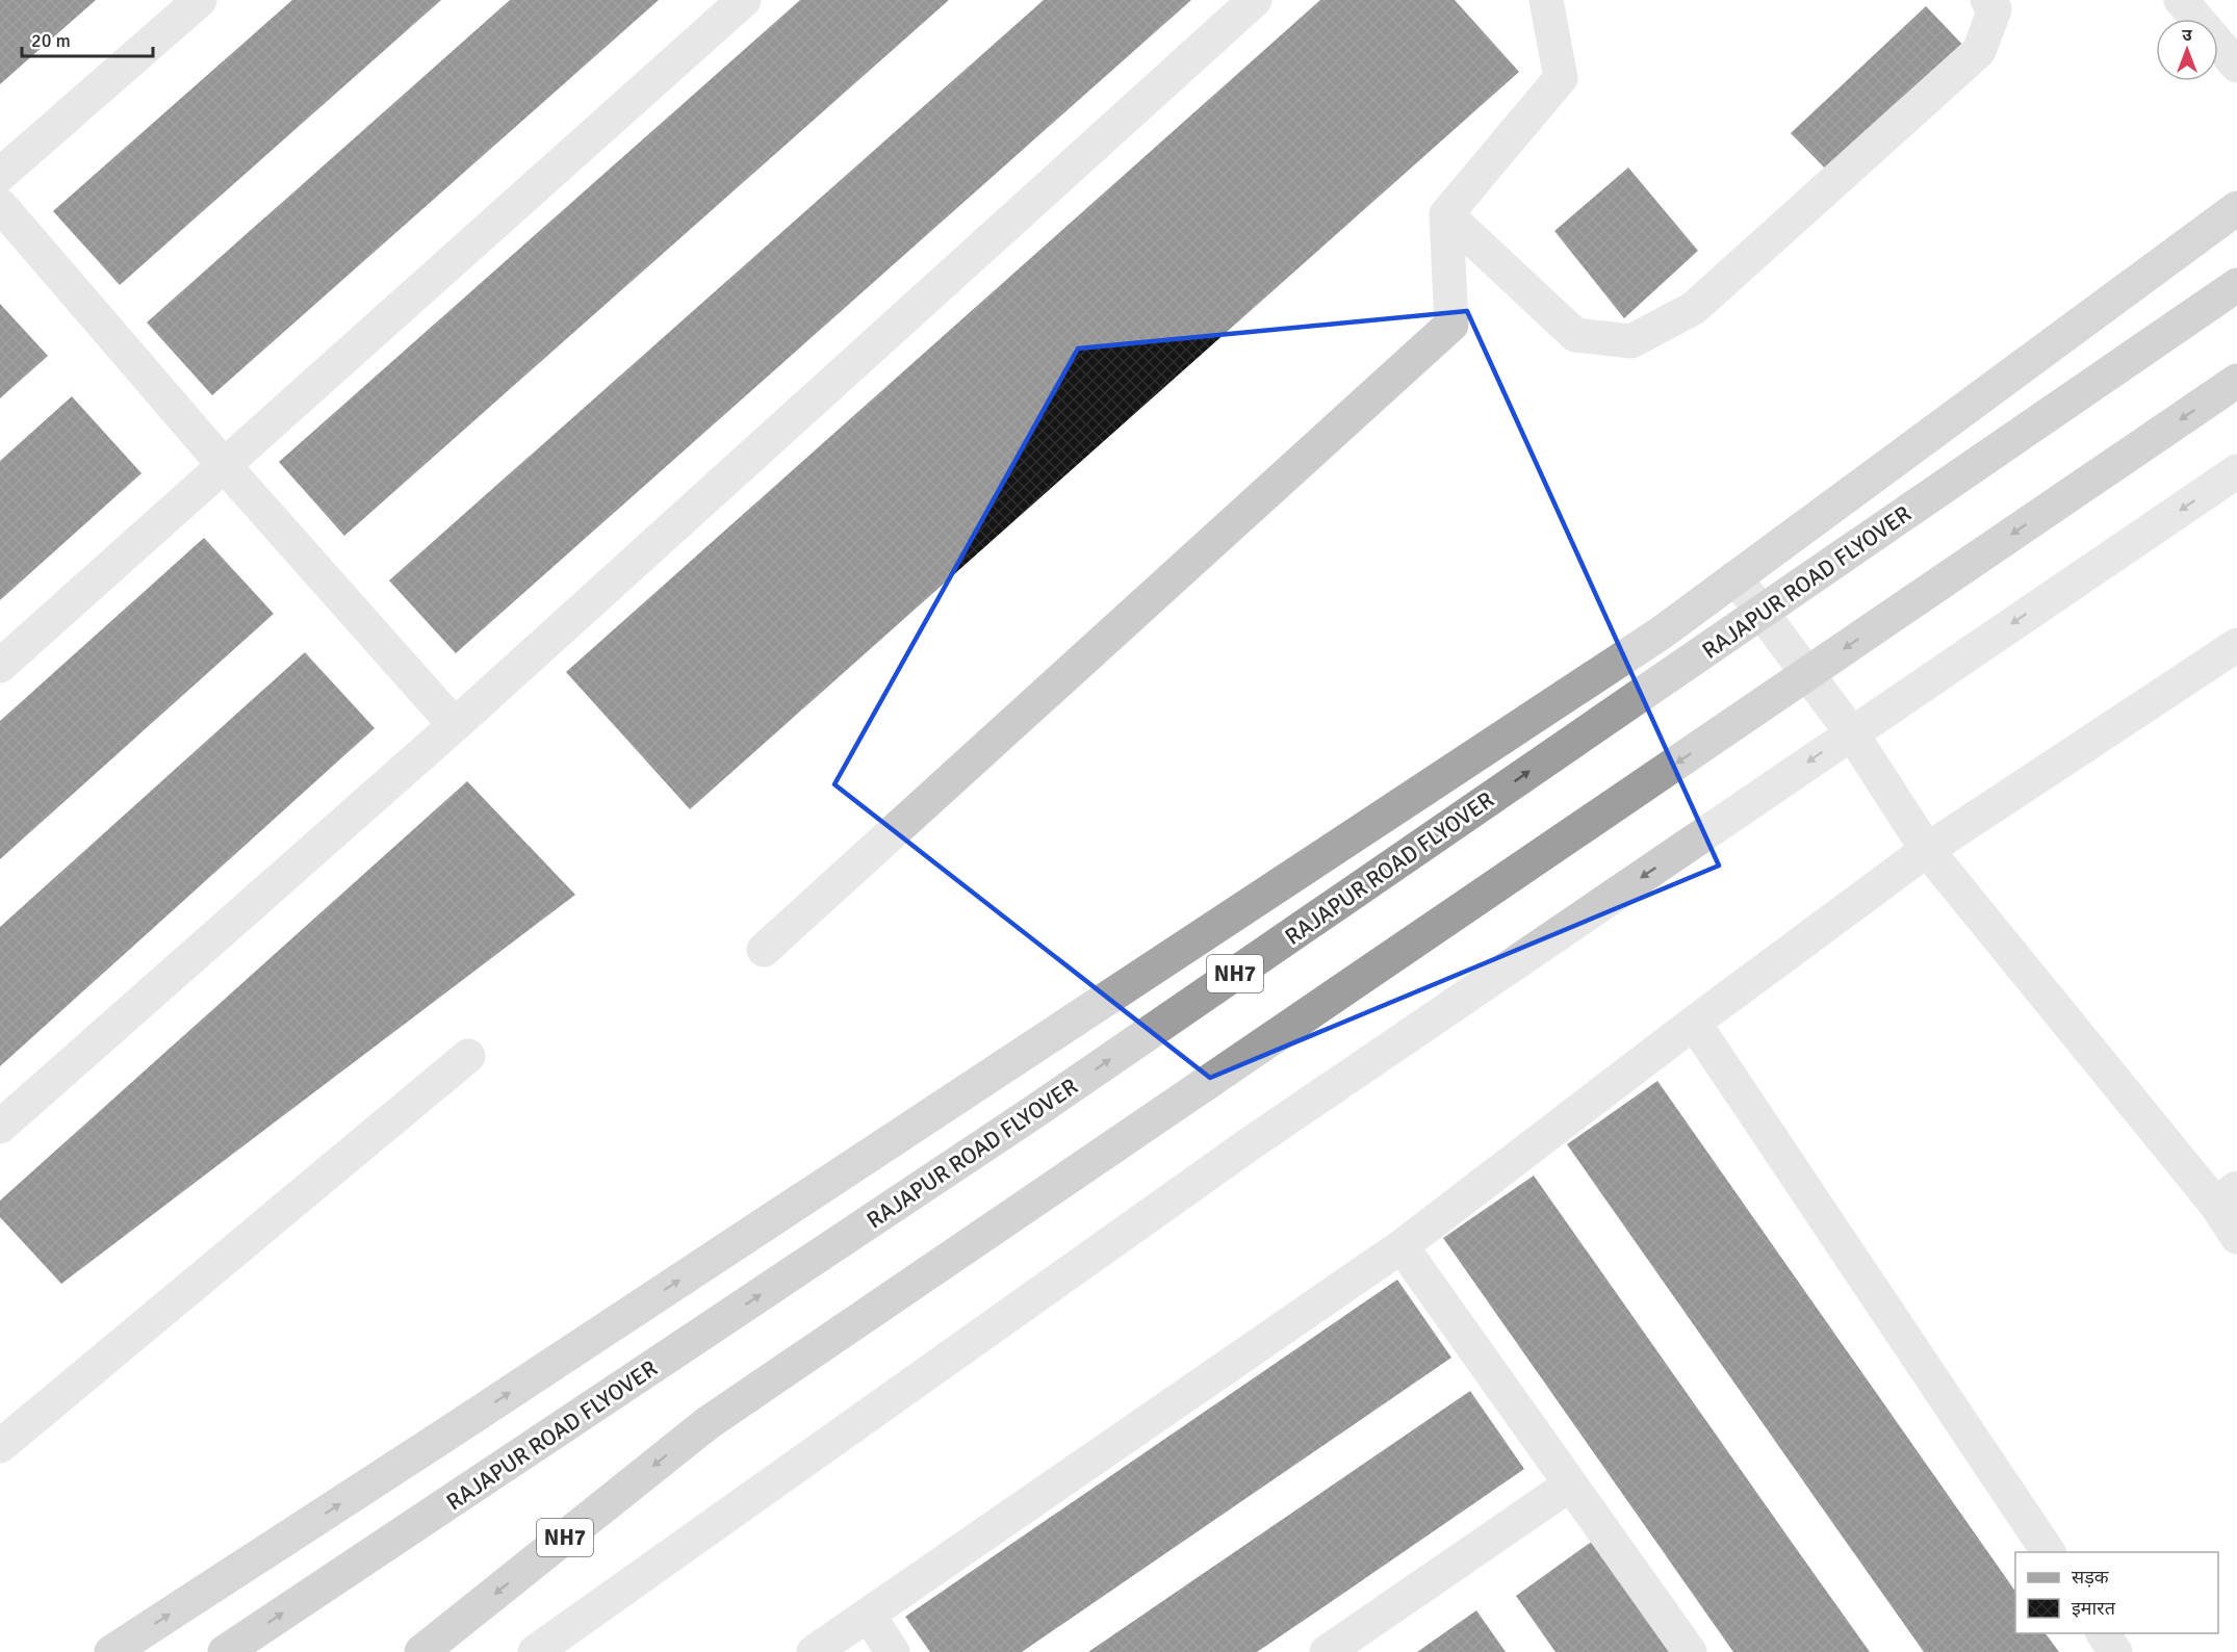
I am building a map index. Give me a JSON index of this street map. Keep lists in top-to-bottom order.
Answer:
{
  "streets": {
    "highway": ["RAJAPUR ROAD FLYOVER", "NH7"]
  },
  "legend": ["सड़क", "इमारत"],
  "scale_bar": "20 m",
  "north": "top"
}
